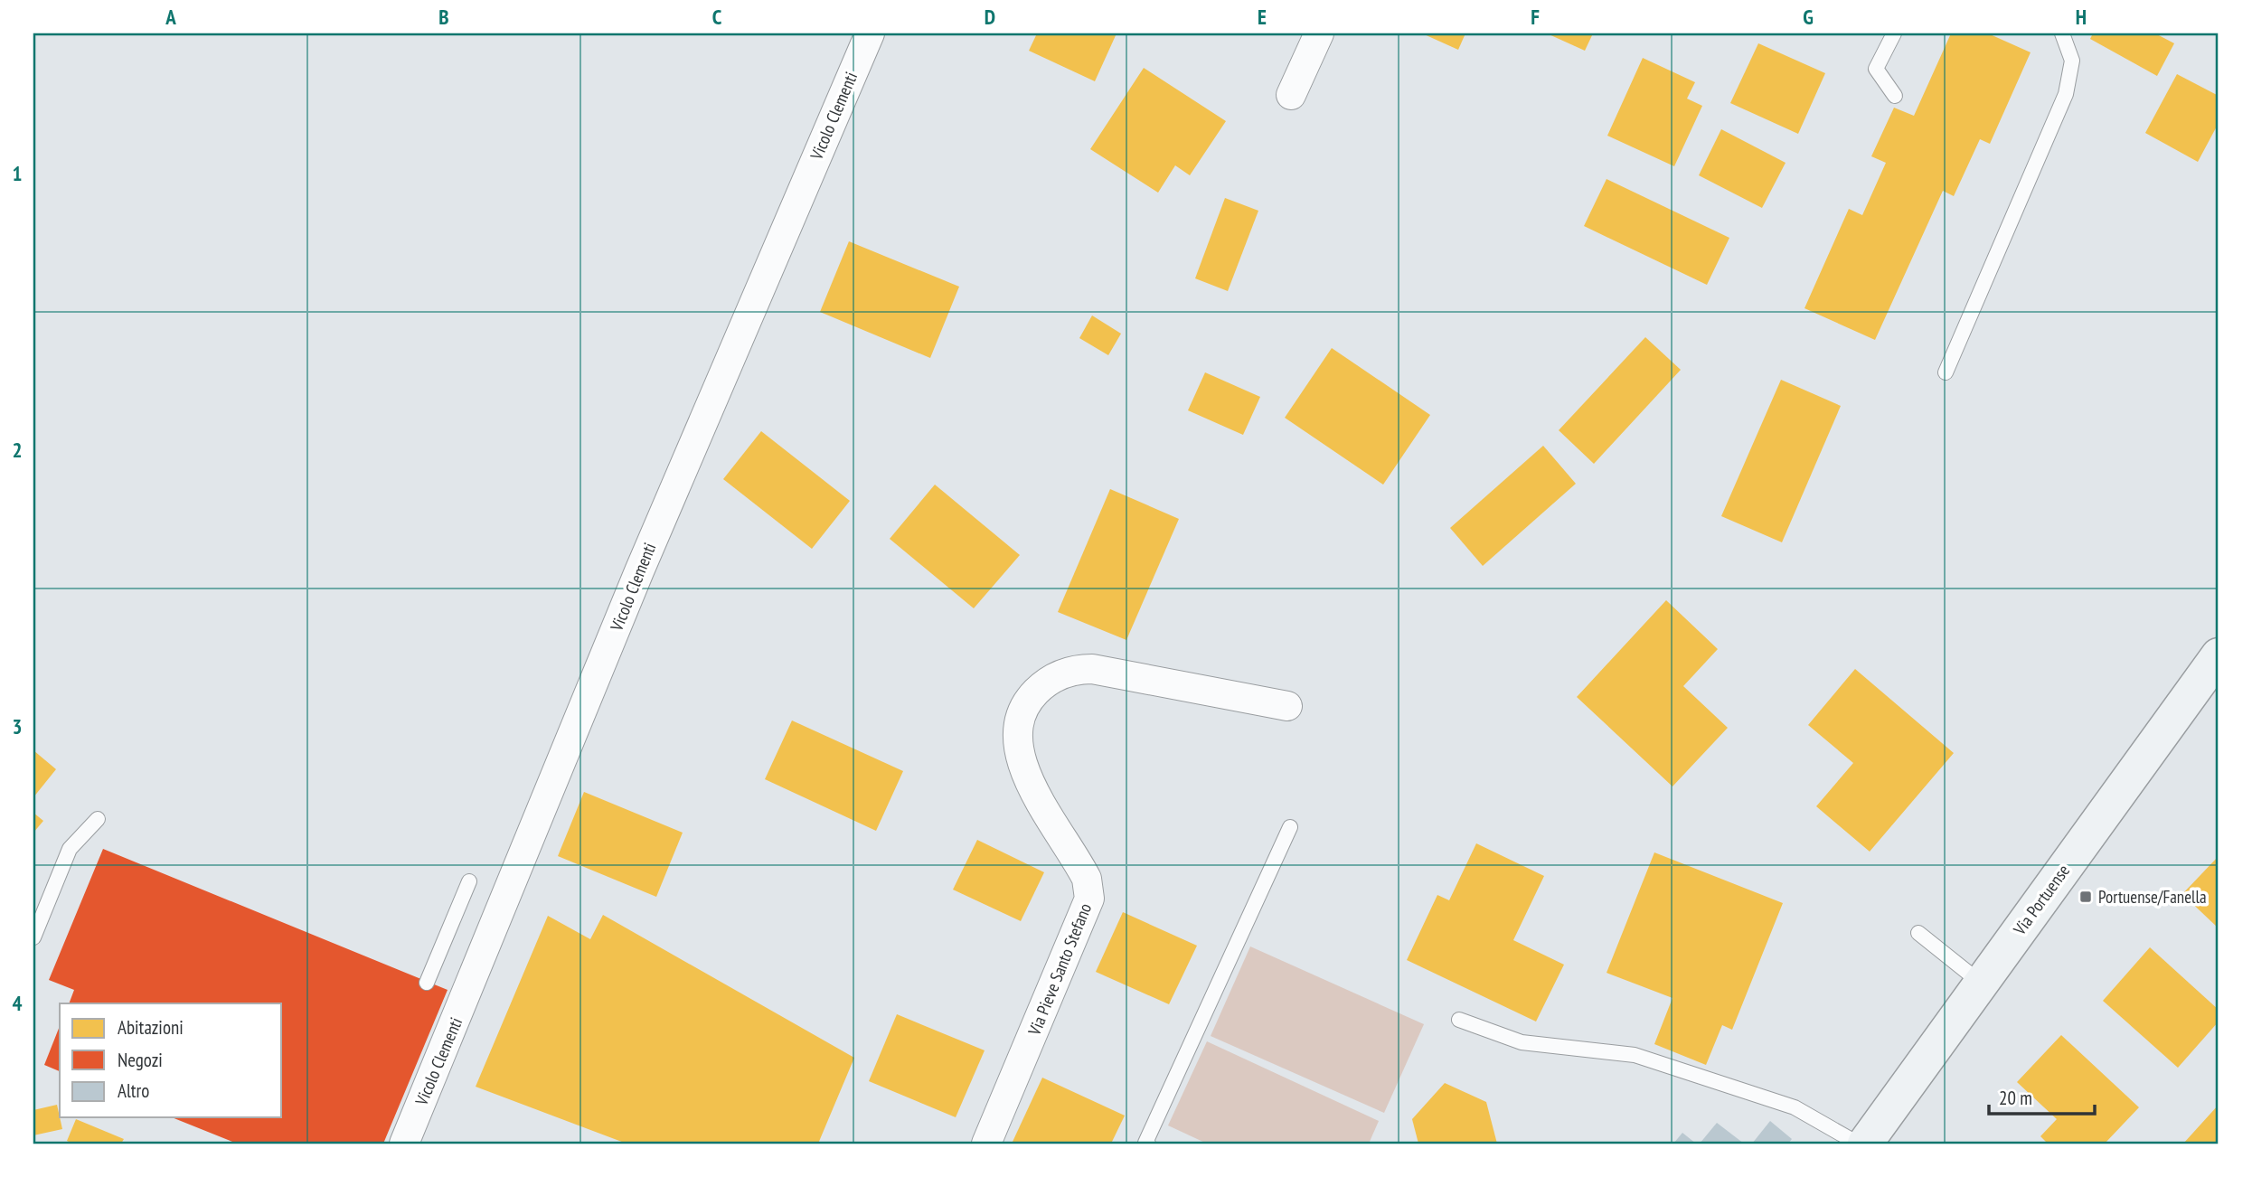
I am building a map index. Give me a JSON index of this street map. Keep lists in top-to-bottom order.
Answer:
{
  "streets": {
    "main road": ["Via Portuense"],
    "street": ["Vicolo Clementi", "Via Pieve Santo Stefano"]
  },
  "places": {
    "transit": ["Portuense/Fanella"]
  },
  "legend": ["Abitazioni", "Negozi", "Altro"],
  "scale_bar": "20 m",
  "grid": {
    "columns": [
      "A",
      "B",
      "C",
      "D",
      "E",
      "F",
      "G",
      "H"
    ],
    "rows": [
      "1",
      "2",
      "3",
      "4"
    ]
  }
}
